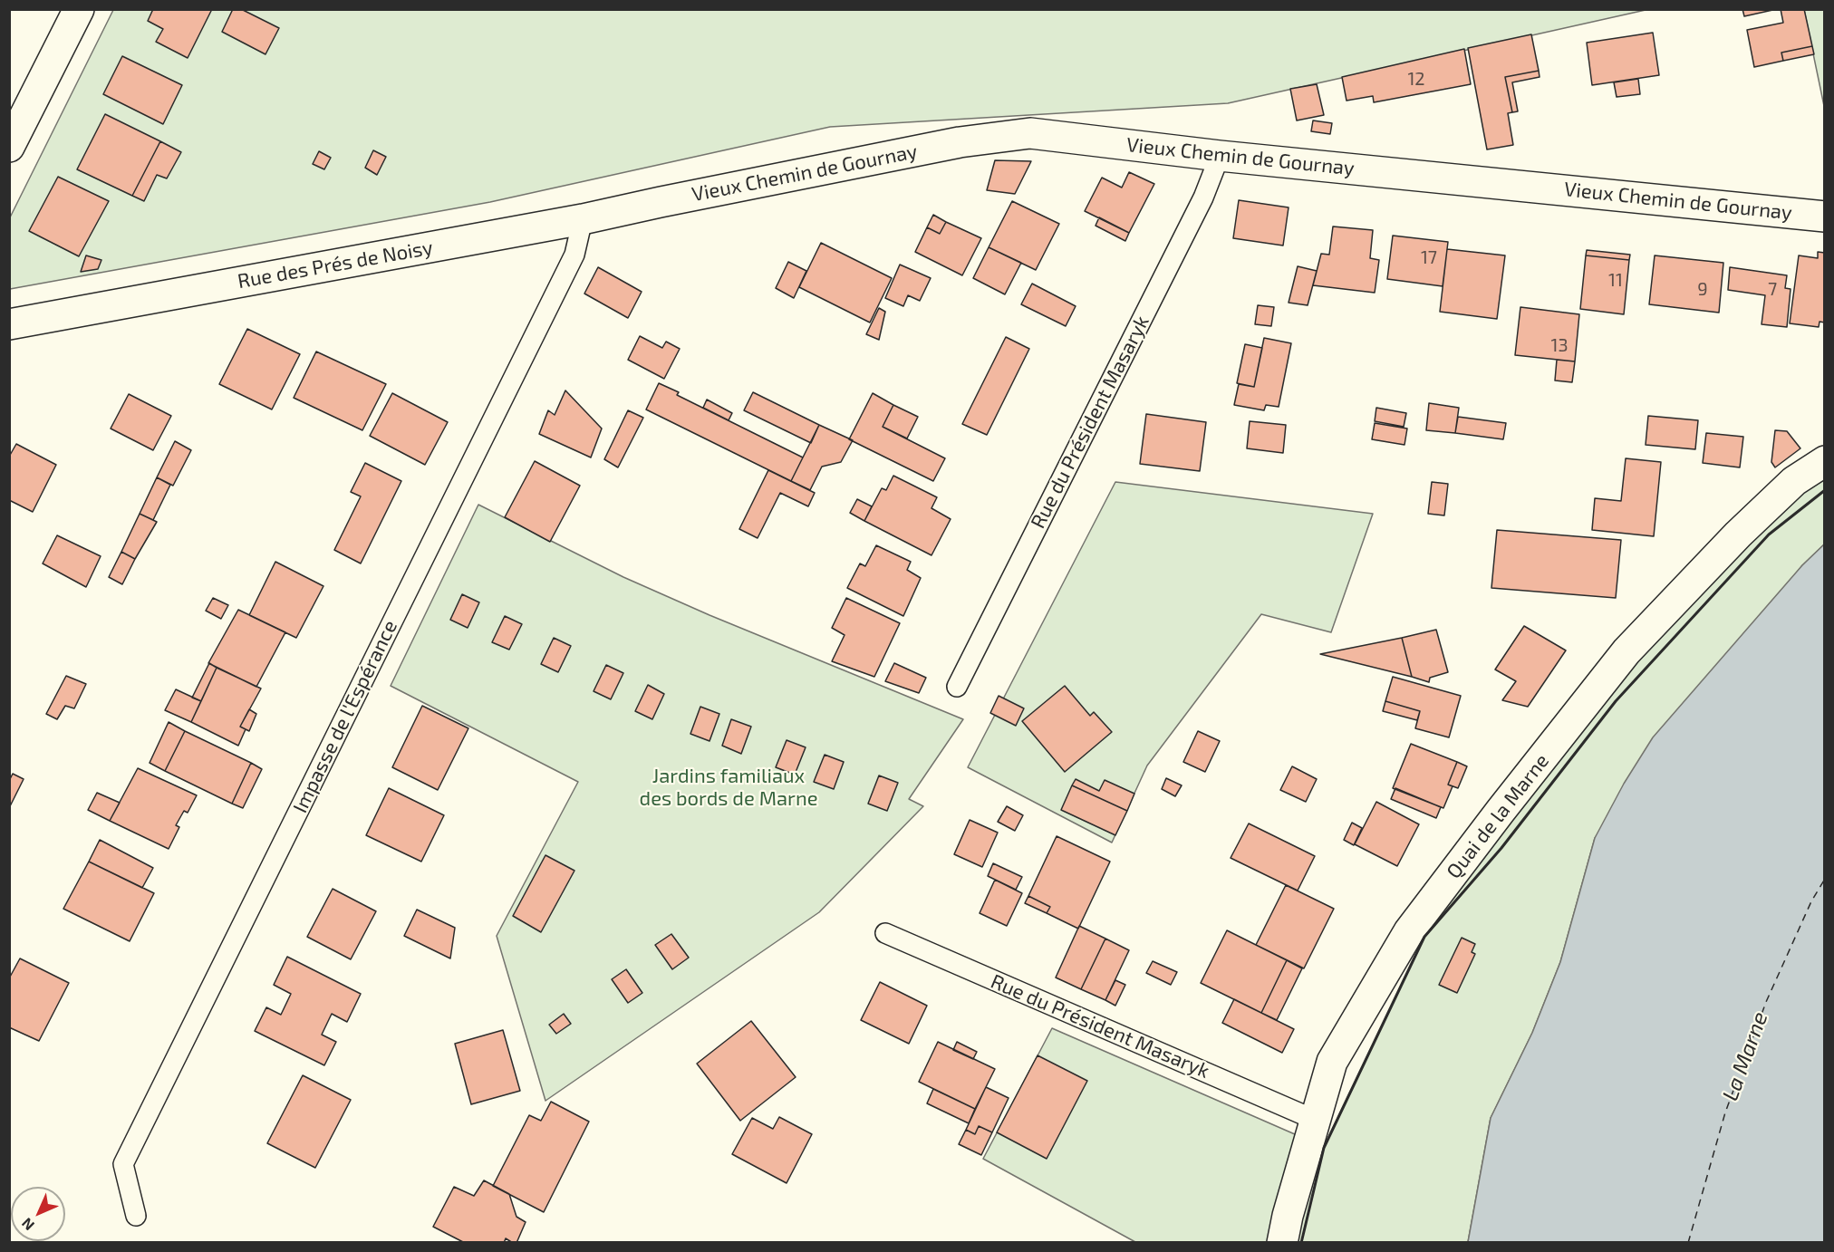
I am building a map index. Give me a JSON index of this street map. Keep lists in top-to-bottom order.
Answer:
{
  "streets": {
    "street": ["Vieux Chemin de Gournay", "Rue des Prés de Noisy", "Quai de la Marne"],
    "lane": ["Rue du Président Masaryk", "Impasse de l'Espérance"]
  },
  "crossings": [
    ["Vieux Chemin de Gournay", "Rue des Prés de Noisy"],
    ["Vieux Chemin de Gournay", "Rue du Président Masaryk"],
    ["Rue des Prés de Noisy", "Impasse de l'Espérance"],
    ["Rue du Président Masaryk", "Quai de la Marne"]
  ],
  "water": ["La Marne"],
  "parks": ["Jardins familiaux des bords de Marne"],
  "house_numbers": [
    "12",
    "17",
    "11",
    "9",
    "7",
    "13"
  ],
  "north": "bottom left"
}
